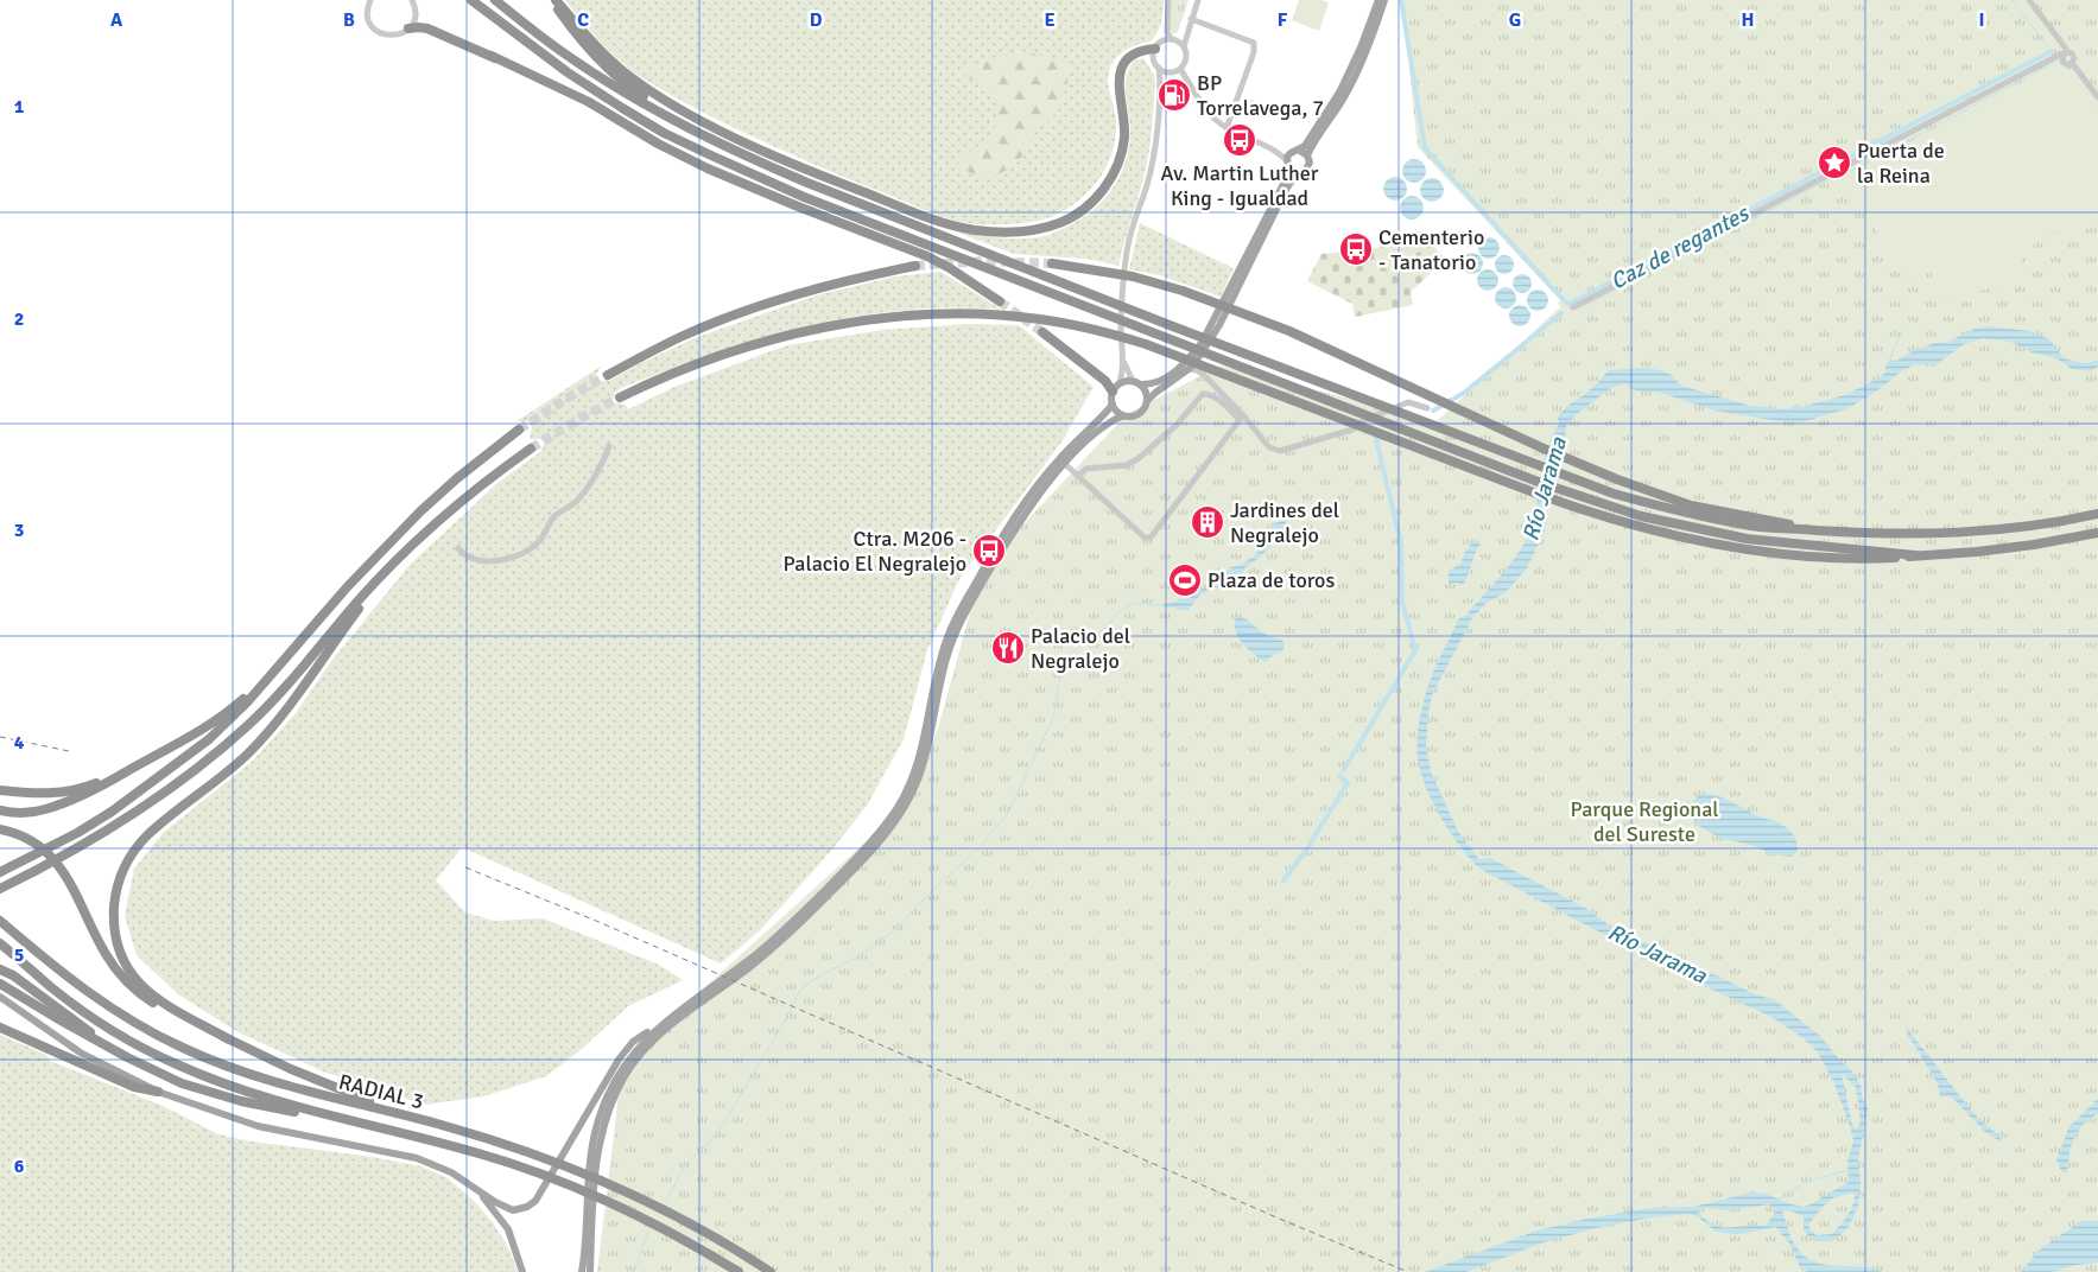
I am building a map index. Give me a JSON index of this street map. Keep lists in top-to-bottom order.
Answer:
{
  "streets": {
    "highway": ["RADIAL 3"]
  },
  "water": ["Caz de regantes", "Río Jarama"],
  "parks": ["Parque Regional del Sureste"],
  "places": {
    "fuel station": ["BP Torrelavega, 7"],
    "bus stop": ["Av. Martin Luther King - Igualdad", "Cementerio - Tanatorio", "Ctra. M206 - Palacio El Negralejo"],
    "place": ["Puerta de la Reina"],
    "building": ["Jardines del Negralejo"],
    "sports": ["Plaza de toros"],
    "restaurant": ["Palacio del Negralejo"]
  },
  "grid": {
    "columns": [
      "A",
      "B",
      "C",
      "D",
      "E",
      "F",
      "G",
      "H",
      "I"
    ],
    "rows": [
      "1",
      "2",
      "3",
      "4",
      "5",
      "6"
    ]
  }
}
